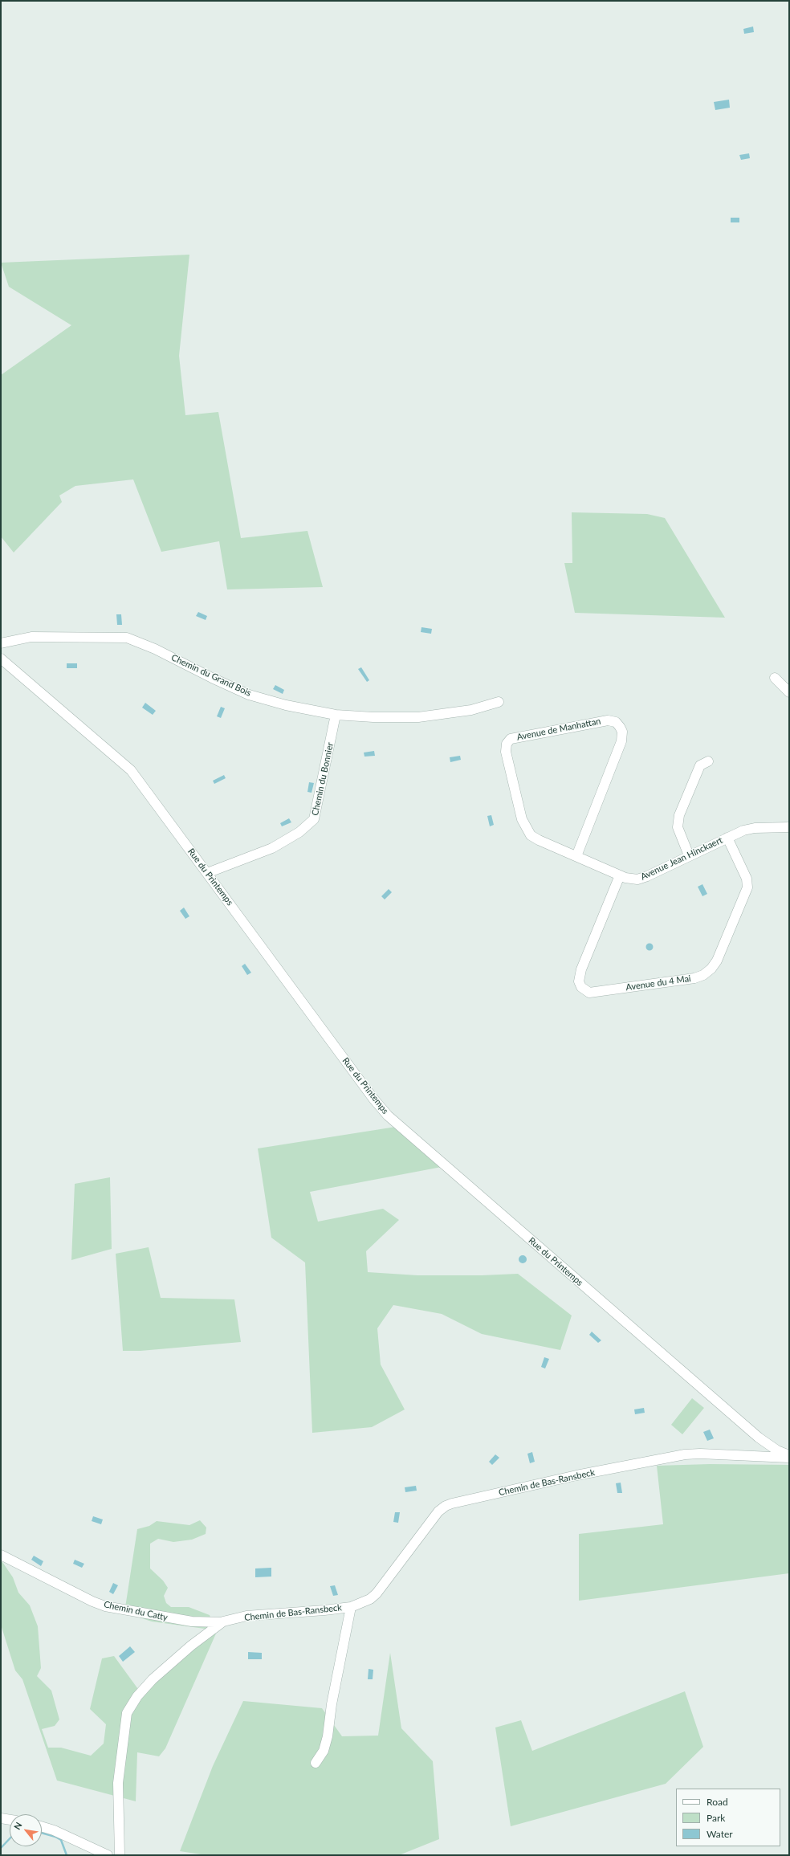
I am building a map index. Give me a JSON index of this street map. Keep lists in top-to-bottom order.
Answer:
{
  "streets": {
    "street": [
      "Chemin du Grand Bois",
      "Avenue de Manhattan",
      "Chemin du Bonnier",
      "Avenue Jean Hinckaert",
      "Rue du Printemps",
      "Avenue du 4 Mai",
      "Chemin de Bas-Ransbeck",
      "Chemin du Catty"
    ]
  },
  "crossings": [
    ["Chemin du Grand Bois", "Chemin du Bonnier"],
    ["Avenue de Manhattan", "Avenue Jean Hinckaert"],
    ["Chemin du Bonnier", "Rue du Printemps"],
    ["Avenue Jean Hinckaert", "Avenue du 4 Mai"],
    ["Chemin de Bas-Ransbeck", "Chemin du Catty"]
  ],
  "legend": ["Road", "Park", "Water"],
  "north": "top left"
}
